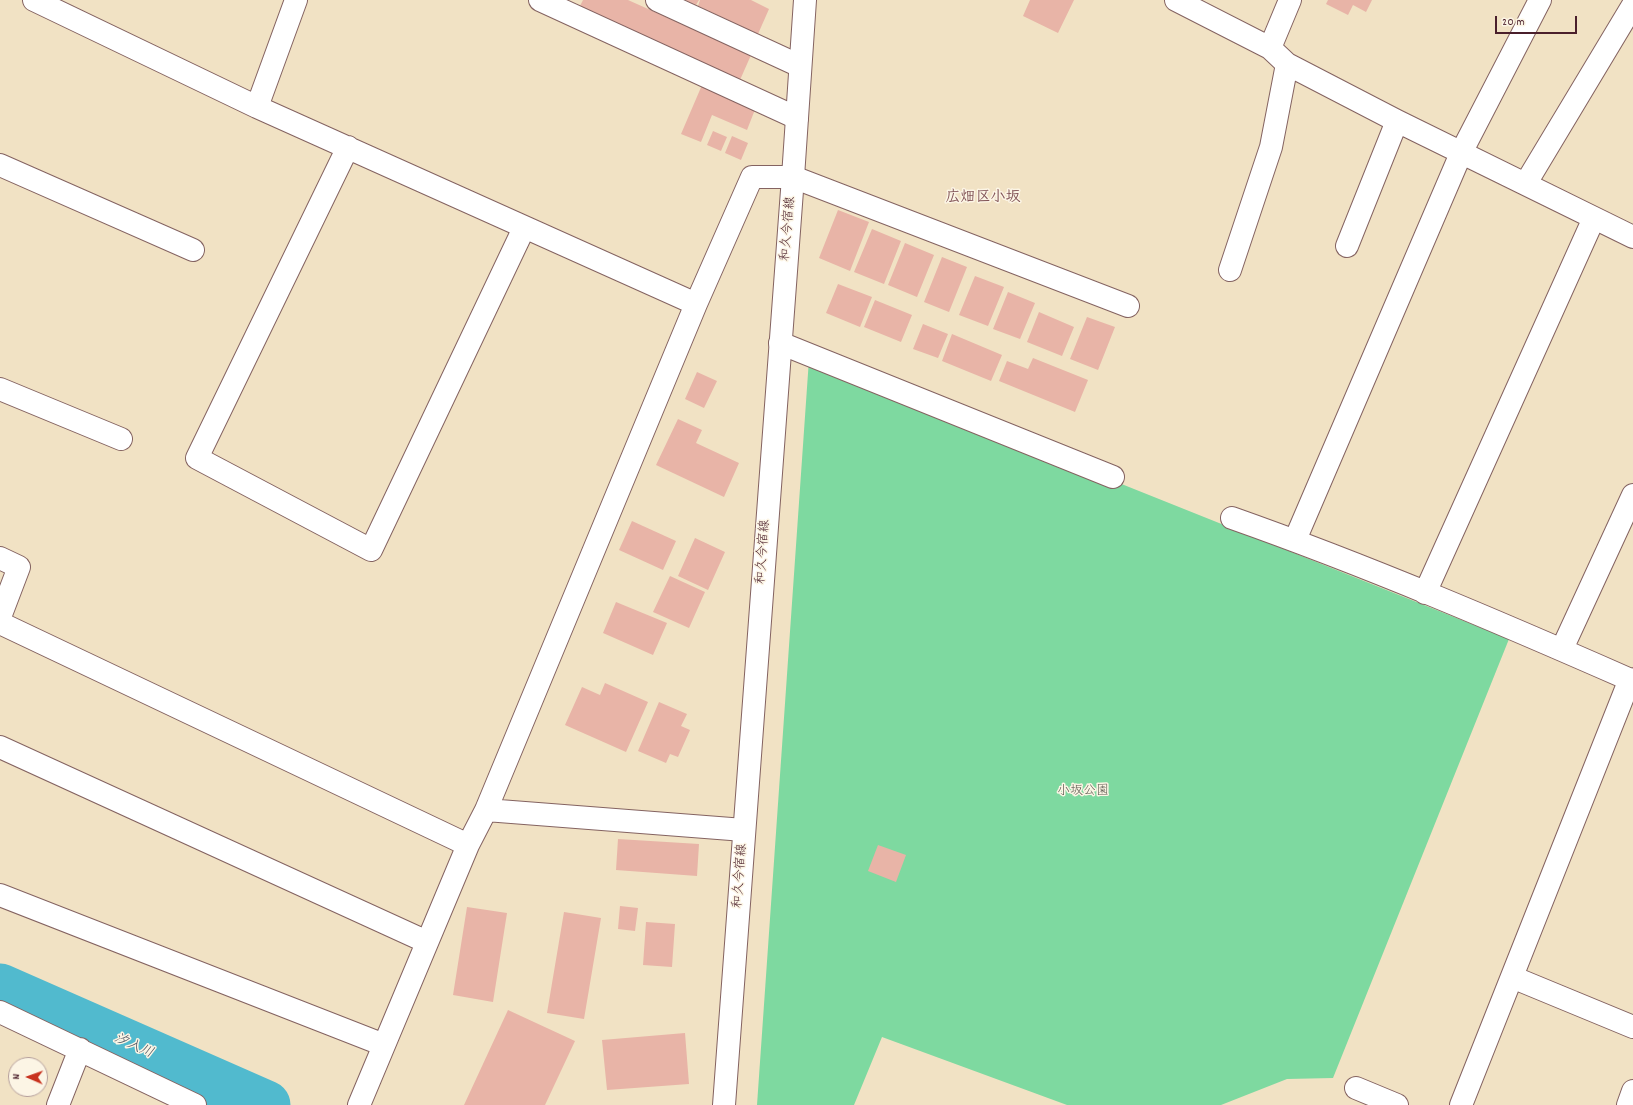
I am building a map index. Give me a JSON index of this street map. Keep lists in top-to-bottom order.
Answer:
{
  "streets": {
    "street": ["和久今宿線"]
  },
  "districts": ["広畑区小坂"],
  "water": ["汐入川"],
  "parks": ["小坂公園"],
  "scale_bar": "20 m",
  "north": "left"
}
